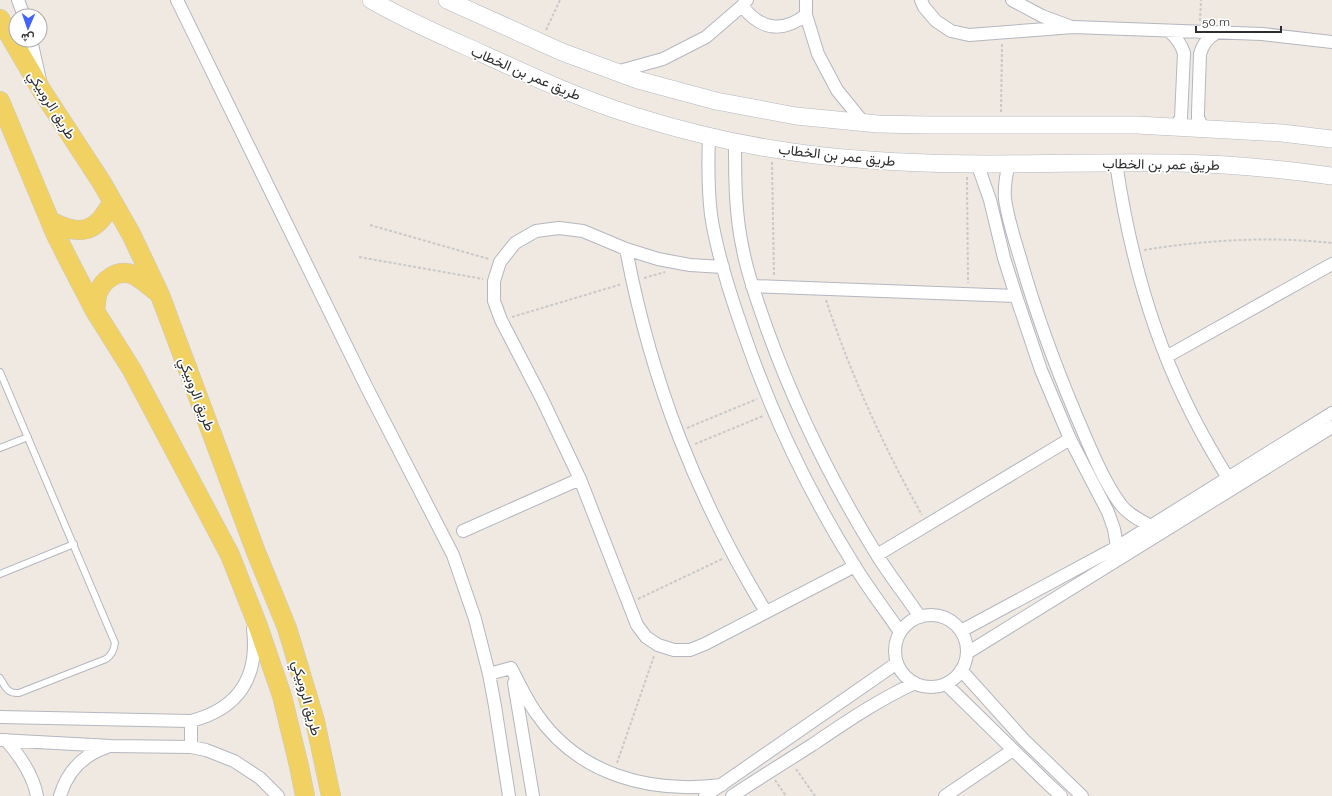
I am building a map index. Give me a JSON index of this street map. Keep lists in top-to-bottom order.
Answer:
{
  "streets": {
    "main road": ["طريق الروبيكي"],
    "street": ["طريق عمر بن الخطاب"]
  },
  "scale_bar": "50 m",
  "north": "bottom"
}
